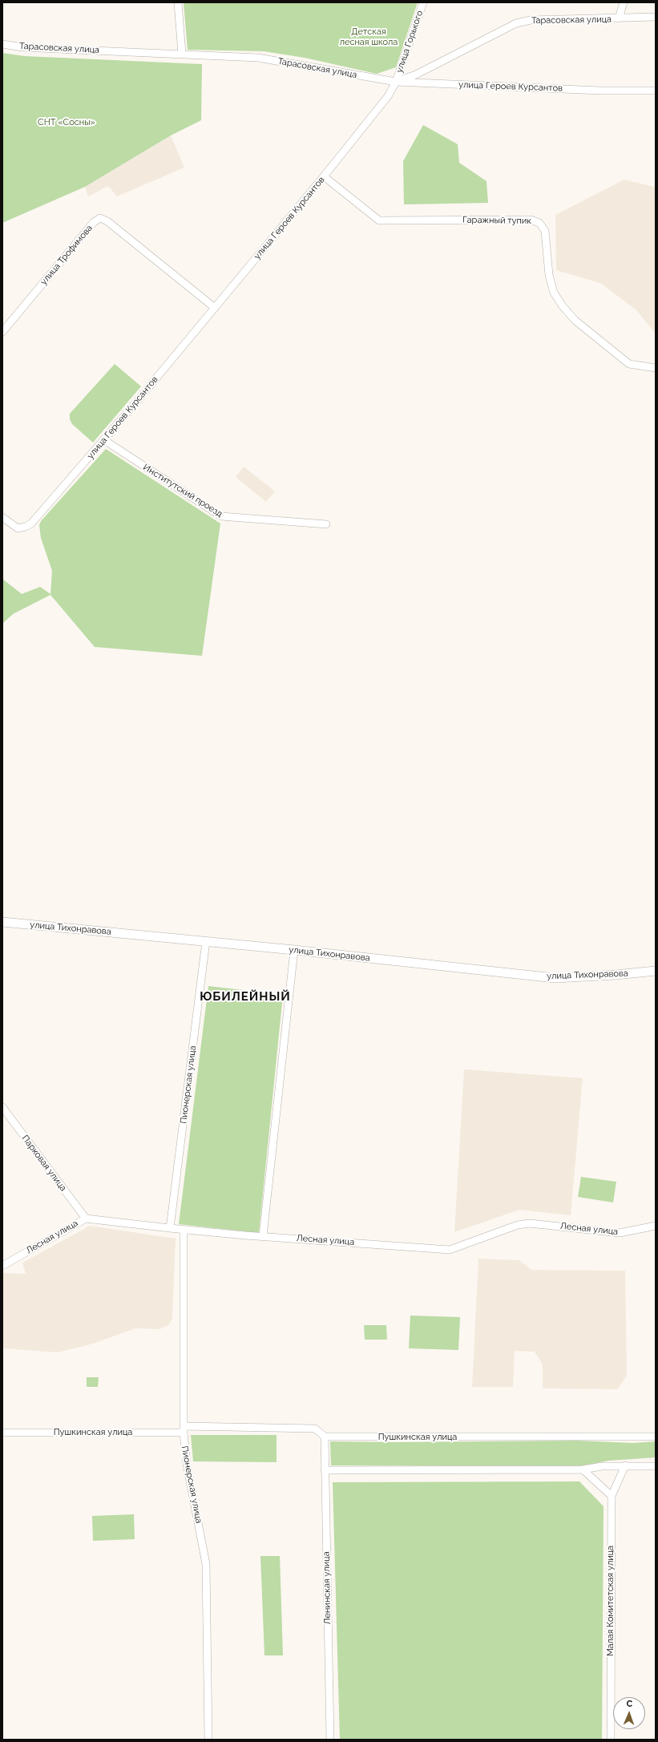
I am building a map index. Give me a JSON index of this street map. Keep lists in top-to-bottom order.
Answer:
{
  "streets": {
    "main road": ["улица Тихонравова"],
    "street": [
      "Тарасовская улица",
      "улица Горького",
      "улица Героев Курсантов",
      "Гаражный тупик",
      "улица Трофимова",
      "Институтский проезд",
      "Пионерская улица",
      "Парковая улица",
      "Лесная улица",
      "Пушкинская улица",
      "Ленинская улица",
      "Малая Комитетская улица"
    ]
  },
  "crossings": [
    ["Тарасовская улица", "улица Горького"],
    ["Тарасовская улица", "улица Героев Курсантов"],
    ["улица Горького", "улица Героев Курсантов"],
    ["улица Героев Курсантов", "Гаражный тупик"],
    ["улица Героев Курсантов", "улица Трофимова"],
    ["улица Героев Курсантов", "Институтский проезд"],
    ["улица Тихонравова", "Пионерская улица"],
    ["Пионерская улица", "Лесная улица"],
    ["Пионерская улица", "Пушкинская улица"],
    ["Парковая улица", "Лесная улица"],
    ["Пушкинская улица", "Ленинская улица"]
  ],
  "districts": ["ЮБИЛЕЙНЫЙ"],
  "parks": ["Детская лесная школа", "СНТ «Сосны»"],
  "north": "top"
}
